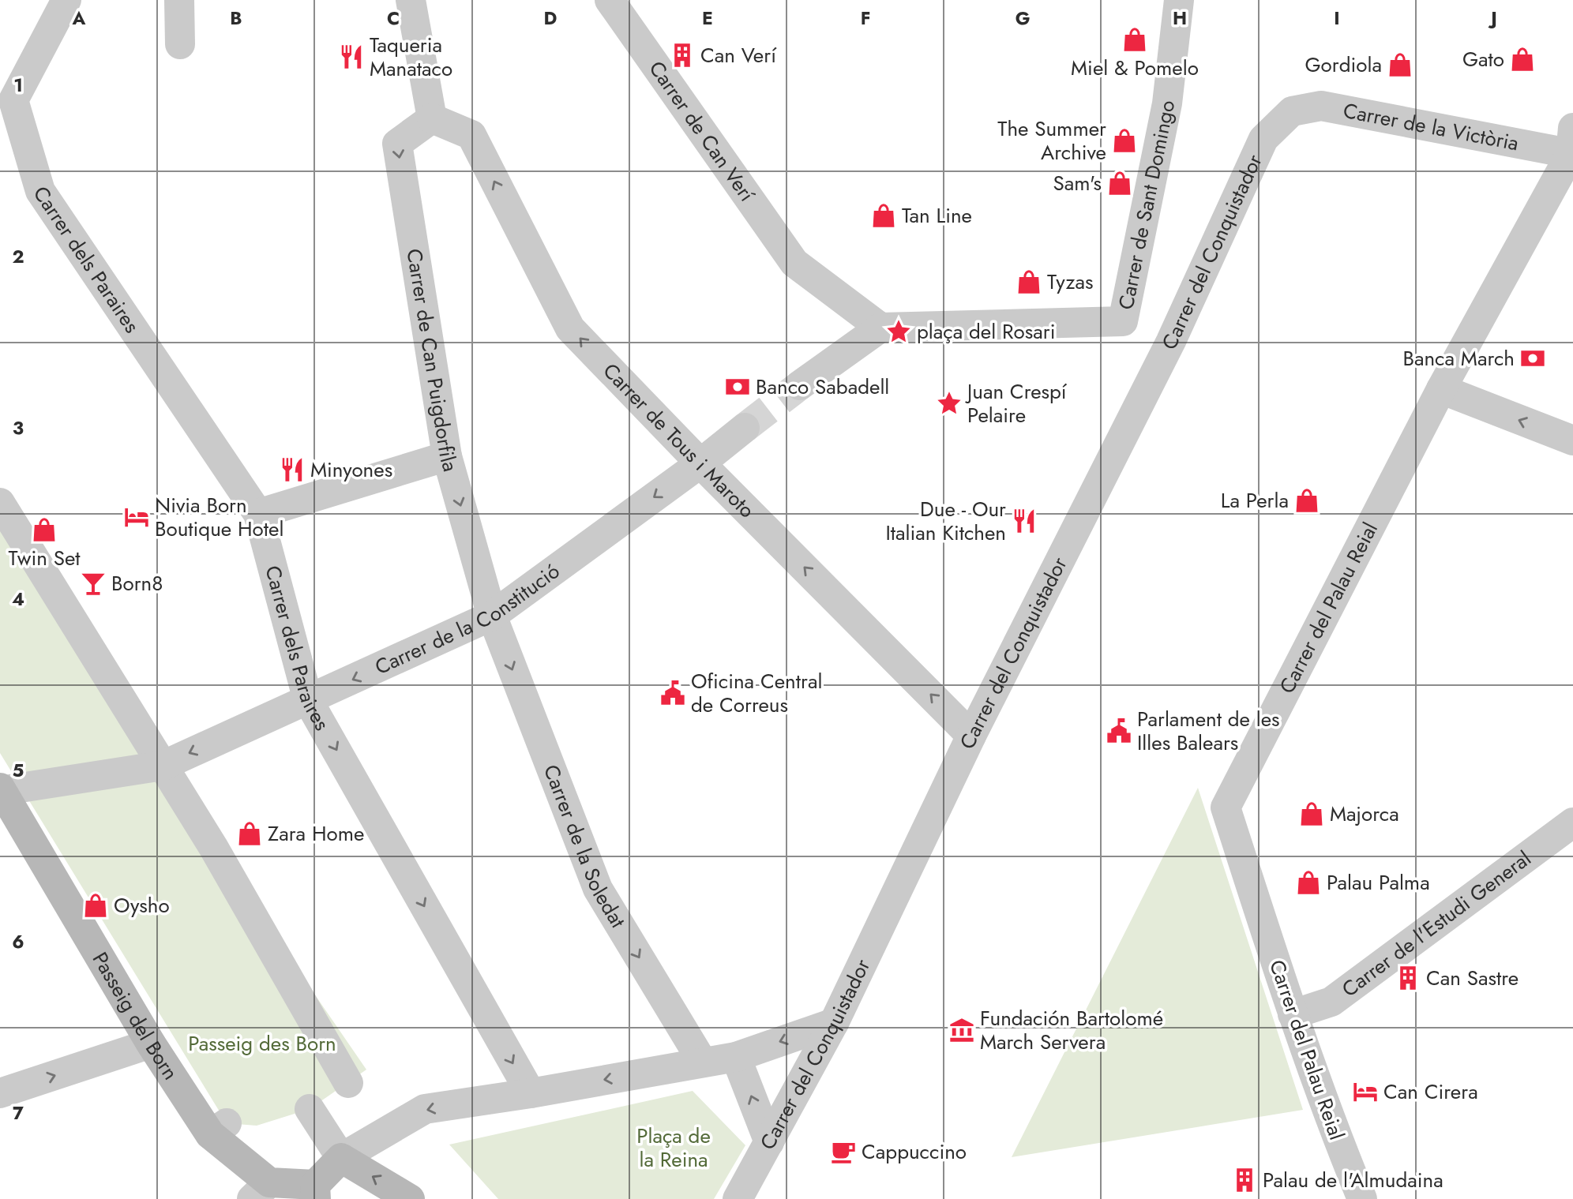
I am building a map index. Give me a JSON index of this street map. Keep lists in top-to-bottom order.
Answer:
{
  "streets": {
    "street": [
      "Carrer de la Victòria",
      "Carrer de Can Verí",
      "Carrer de Sant Domingo",
      "Carrer del Conquistador",
      "Carrer dels Paraires",
      "Carrer de Can Puigdorfila",
      "Carrer de Tous i Maroto",
      "Carrer del Palau Reial",
      "Carrer de la Constitució",
      "Carrer de la Soledat",
      "Carrer de l'Estudi General",
      "Passeig del Born"
    ]
  },
  "crossings": [
    ["Carrer de la Victòria", "Carrer del Conquistador"],
    ["Carrer de la Victòria", "Carrer del Palau Reial"],
    ["Carrer de Can Verí", "Carrer de Sant Domingo"],
    ["Carrer del Conquistador", "Carrer de Tous i Maroto"],
    ["Carrer dels Paraires", "Carrer de la Constitució"],
    ["Carrer de Can Puigdorfila", "Carrer de Tous i Maroto"],
    ["Carrer de Can Puigdorfila", "Carrer de la Constitució"],
    ["Carrer de Can Puigdorfila", "Carrer de la Soledat"],
    ["Carrer de Tous i Maroto", "Carrer de la Constitució"],
    ["Carrer del Palau Reial", "Carrer de l'Estudi General"],
    ["Carrer de la Constitució", "Carrer de la Soledat"],
    ["Carrer de la Constitució", "Passeig del Born"]
  ],
  "one_way": ["Carrer de Can Puigdorfila", "Carrer de Tous i Maroto", "Carrer de la Soledat"],
  "parks": ["Passeig des Born", "Plaça de la Reina"],
  "places": {
    "shop": [
      "Miel & Pomelo",
      "Gato",
      "Gordiola",
      "The Summer Archive",
      "Sam's",
      "Tan Line",
      "Tyzas",
      "La Perla",
      "Twin Set",
      "Majorca",
      "Zara Home",
      "Palau Palma",
      "Oysho"
    ],
    "building": ["Can Verí", "Can Sastre", "Palau de l'Almudaina"],
    "restaurant": ["Taqueria Manataco", "Minyones", "Due - Our Italian Kitchen"],
    "place": ["plaça del Rosari", "Juan Crespí Pelaire"],
    "bank": ["Banca March", "Banco Sabadell"],
    "hotel": ["Nivia Born Boutique Hotel", "Can Cirera"],
    "bar": ["Born8"],
    "public building": ["Oficina Central de Correus", "Parlament de les Illes Balears"],
    "museum": ["Fundación Bartolomé March Servera"],
    "cafe": ["Cappuccino"]
  },
  "grid": {
    "columns": [
      "A",
      "B",
      "C",
      "D",
      "E",
      "F",
      "G",
      "H",
      "I",
      "J"
    ],
    "rows": [
      "1",
      "2",
      "3",
      "4",
      "5",
      "6",
      "7"
    ]
  }
}
